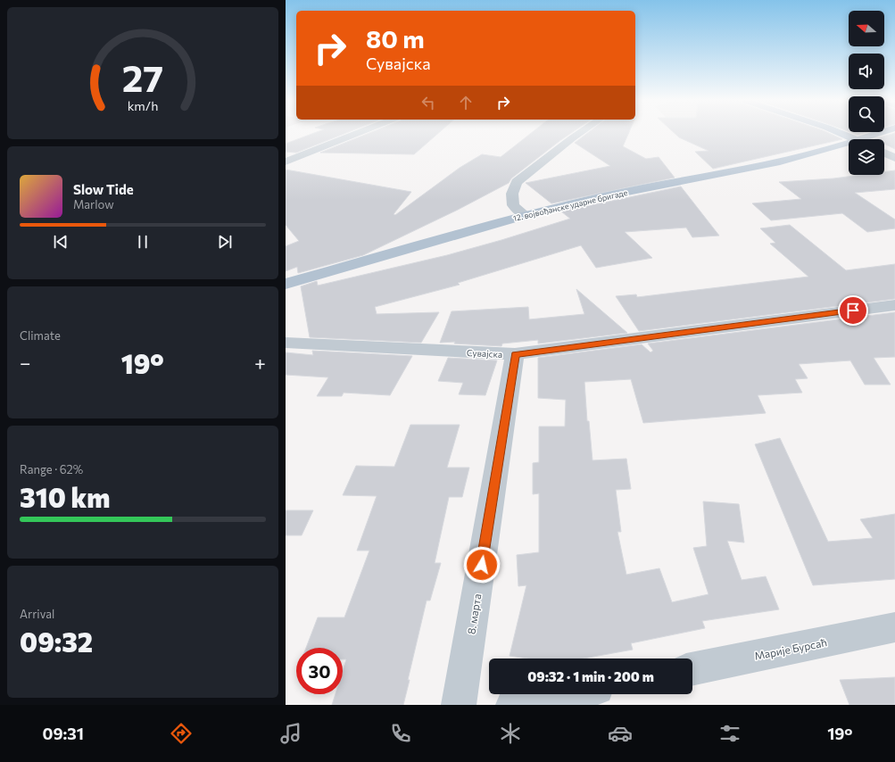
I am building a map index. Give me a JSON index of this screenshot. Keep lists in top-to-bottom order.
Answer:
{
  "streets": {
    "main road": ["12. војвођанске ударне бригаде"],
    "street": ["Сувајска", "8. марта", "Марије Бурсаћ"]
  },
  "crossings": [
    ["Сувајска", "8. марта"]
  ],
  "north": "left",
  "page": {
    "turn": ["80 m", "Сувајска"],
    "song": ["Slow Tide", "Marlow"],
    "tile": [
      "Climate",
      ["Range · 62%", "310 km"],
      ["Arrival", "09:32"]
    ],
    "heat": ["−", "19°", "+"],
    "limit": "30",
    "trip": "09:32 · 1 min · 200 m",
    "tabs": ["09:31", "19°"],
    "gauge": ["27", "km/h"]
  }
}
